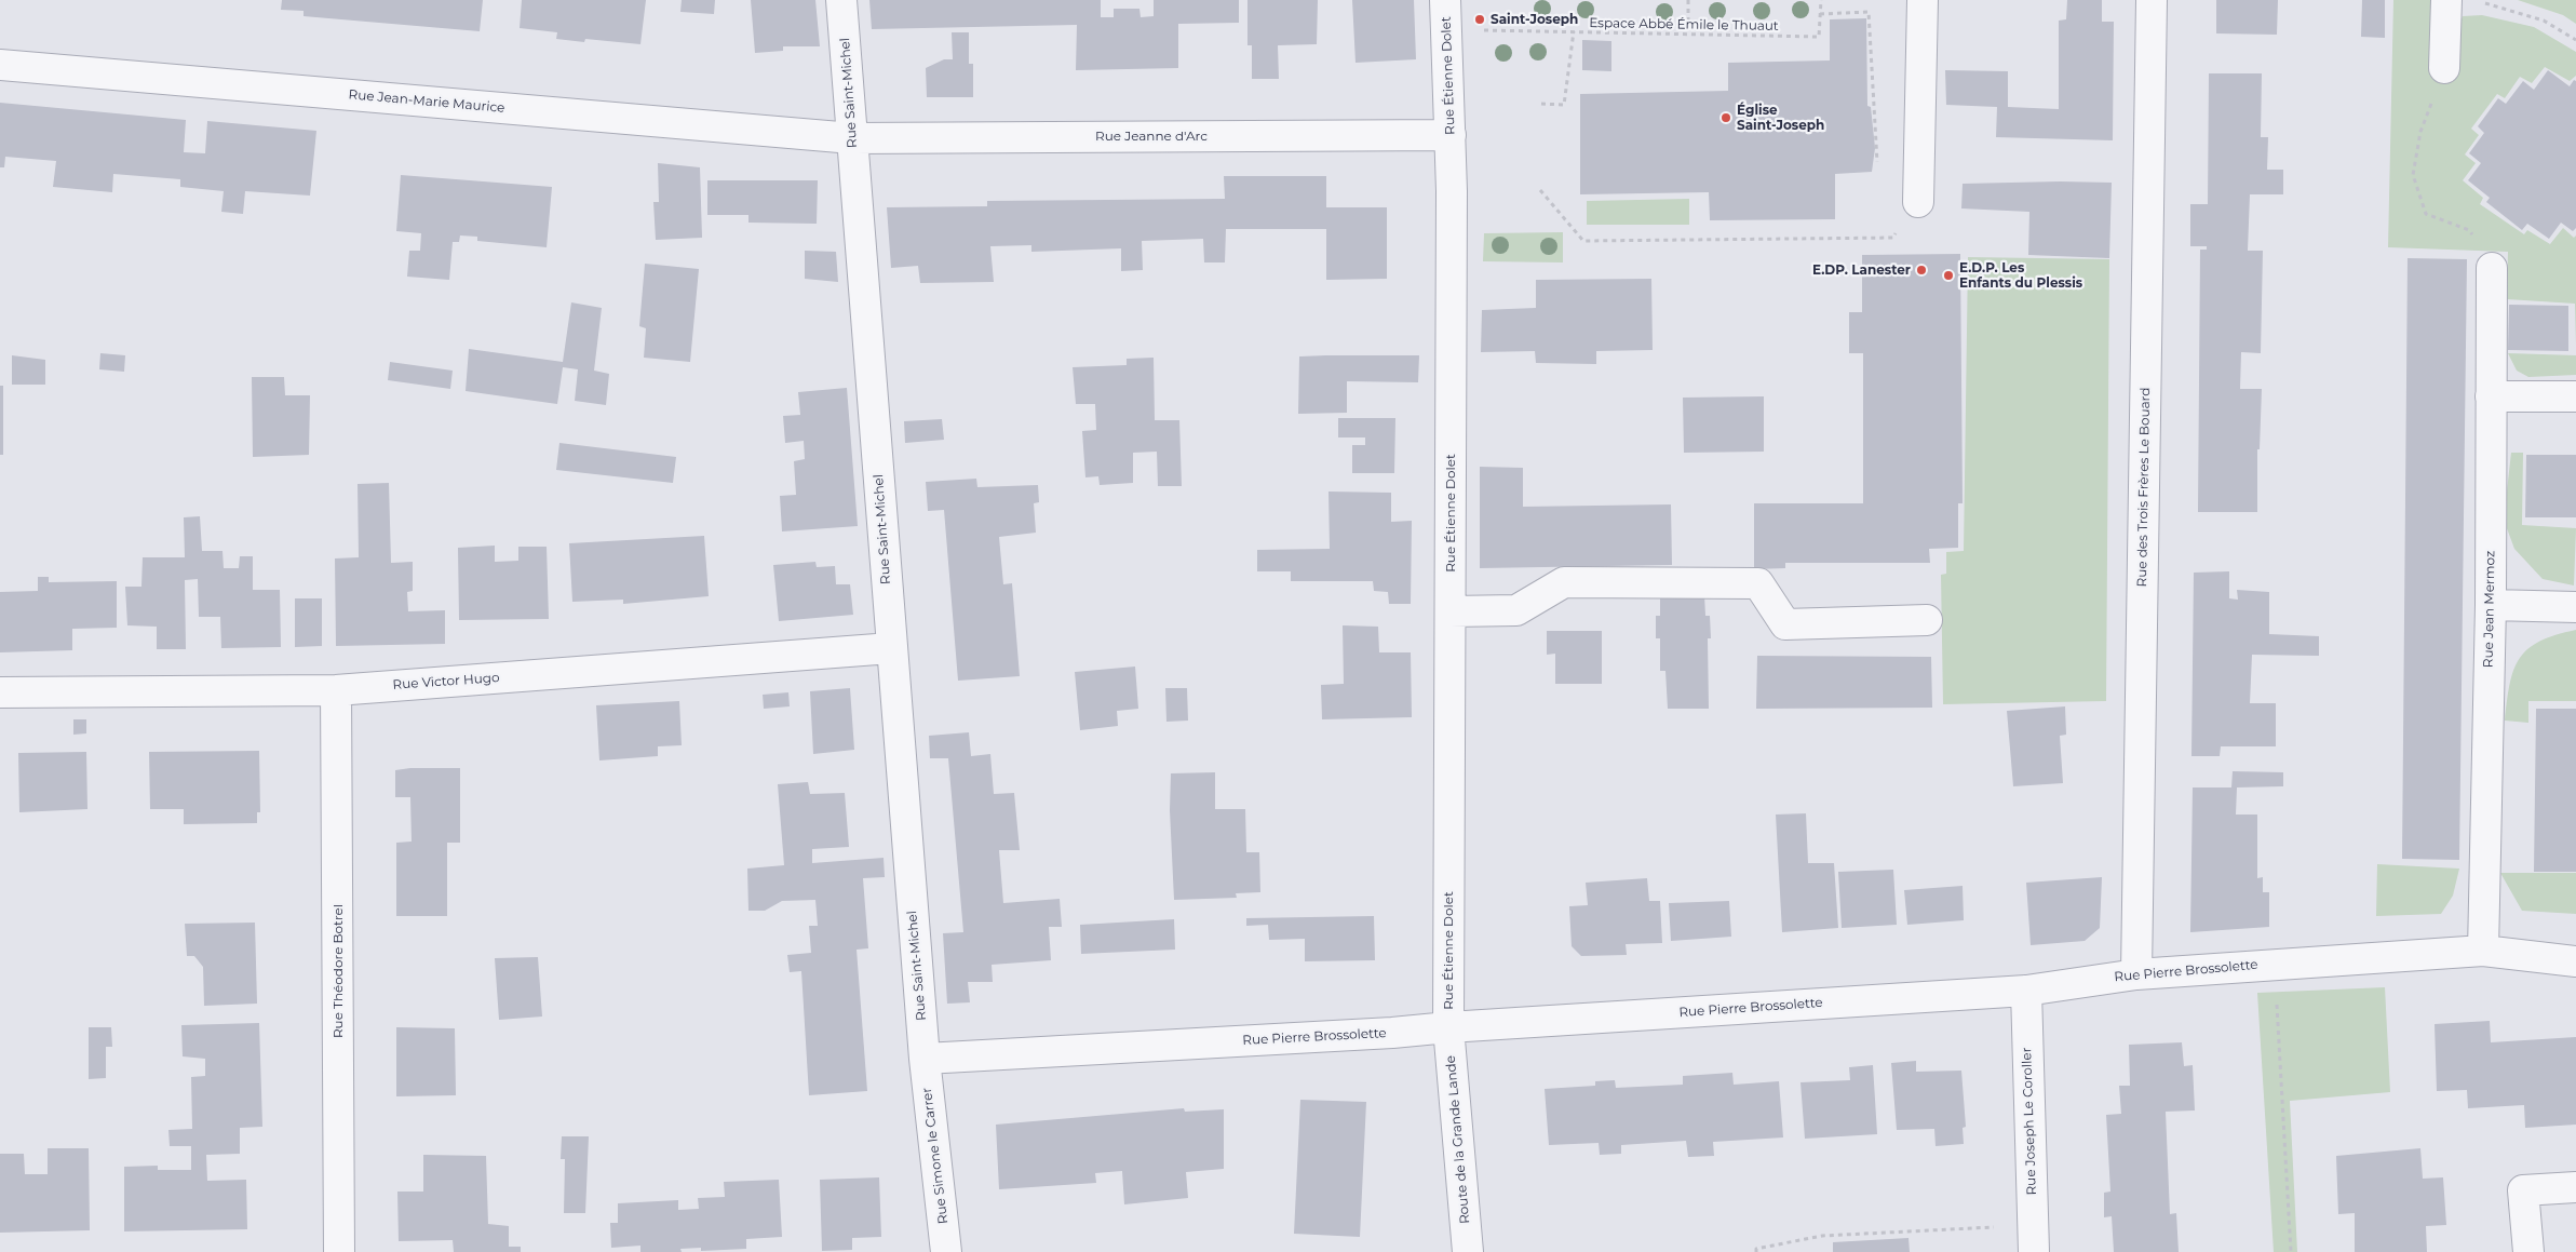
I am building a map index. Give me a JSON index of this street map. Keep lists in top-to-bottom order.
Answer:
{
  "streets": {
    "street": [
      "Rue Étienne Dolet",
      "Rue Saint-Michel",
      "Rue Jean-Marie Maurice",
      "Rue Jeanne d'Arc",
      "Rue des Trois Frères Le Bouard",
      "Rue Jean Mermoz",
      "Rue Victor Hugo",
      "Rue Théodore Botrel",
      "Rue Pierre Brossolette",
      "Rue Joseph Le Coroller",
      "Route de la Grande Lande",
      "Rue Simone le Carrer"
    ],
    "path": ["Espace Abbé Émile le Thuaut"]
  },
  "crossings": [
    ["Espace Abbé Émile le Thuaut", "Rue Étienne Dolet"],
    ["Rue Étienne Dolet", "Rue Jeanne d'Arc"],
    ["Rue Étienne Dolet", "Rue Pierre Brossolette"],
    ["Rue Étienne Dolet", "Route de la Grande Lande"],
    ["Rue Saint-Michel", "Rue Jean-Marie Maurice"],
    ["Rue Saint-Michel", "Rue Jeanne d'Arc"],
    ["Rue Saint-Michel", "Rue Victor Hugo"],
    ["Rue Saint-Michel", "Rue Pierre Brossolette"],
    ["Rue Saint-Michel", "Rue Simone le Carrer"],
    ["Rue Jean-Marie Maurice", "Rue Jeanne d'Arc"],
    ["Rue des Trois Frères Le Bouard", "Rue Pierre Brossolette"],
    ["Rue Jean Mermoz", "Rue Pierre Brossolette"],
    ["Rue Victor Hugo", "Rue Théodore Botrel"],
    ["Rue Pierre Brossolette", "Rue Joseph Le Coroller"],
    ["Rue Pierre Brossolette", "Route de la Grande Lande"],
    ["Rue Pierre Brossolette", "Rue Simone le Carrer"]
  ],
  "places": [
    "Saint-Joseph",
    "Église Saint-Joseph",
    "E.DP. Lanester",
    "E.D.P. Les Enfants du Plessis"
  ]
}
